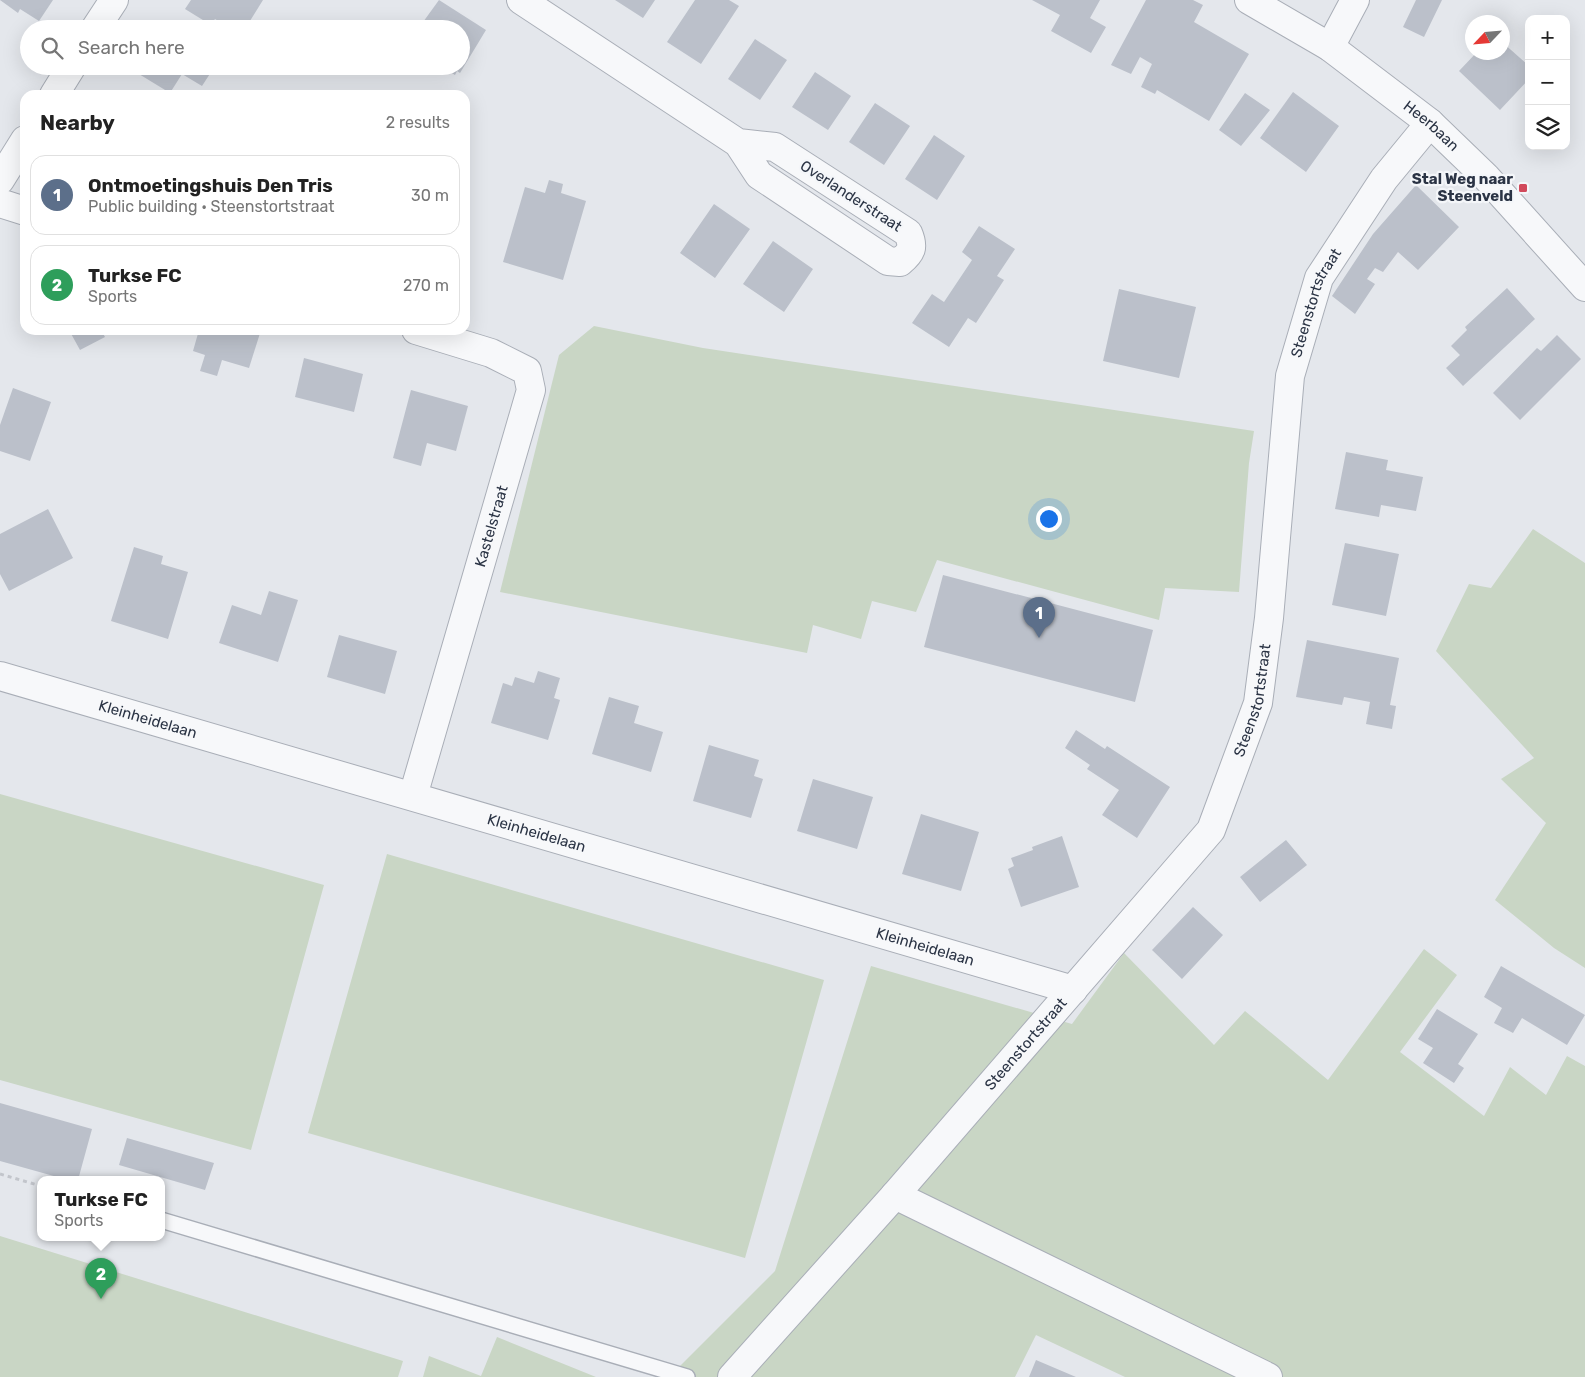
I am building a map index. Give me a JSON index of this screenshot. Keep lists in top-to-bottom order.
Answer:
{
  "streets": {
    "street": [
      "Heerbaan",
      "Overlanderstraat",
      "Steenstortstraat",
      "Kastelstraat",
      "Kleinheidelaan"
    ]
  },
  "crossings": [
    ["Heerbaan", "Steenstortstraat"],
    ["Steenstortstraat", "Kleinheidelaan"],
    ["Kastelstraat", "Kleinheidelaan"]
  ],
  "places": {
    "transit": ["Stal Weg naar Steenveld"]
  },
  "north": "bottom left",
  "page": {
    "map_buttons": ["+", "−"],
    "search": "Search here",
    "heading": ["Nearby", "2 results"],
    "list": [
      {
        "mark": "1",
        "name": "Ontmoetingshuis Den Tris",
        "note": "Public building · Steenstortstraat",
        "value": "30 m"
      },
      {
        "mark": "2",
        "name": "Turkse FC",
        "note": "Sports",
        "value": "270 m"
      }
    ],
    "pins": ["1", "2"],
    "popup": ["Turkse FC", "Sports"]
  }
}
